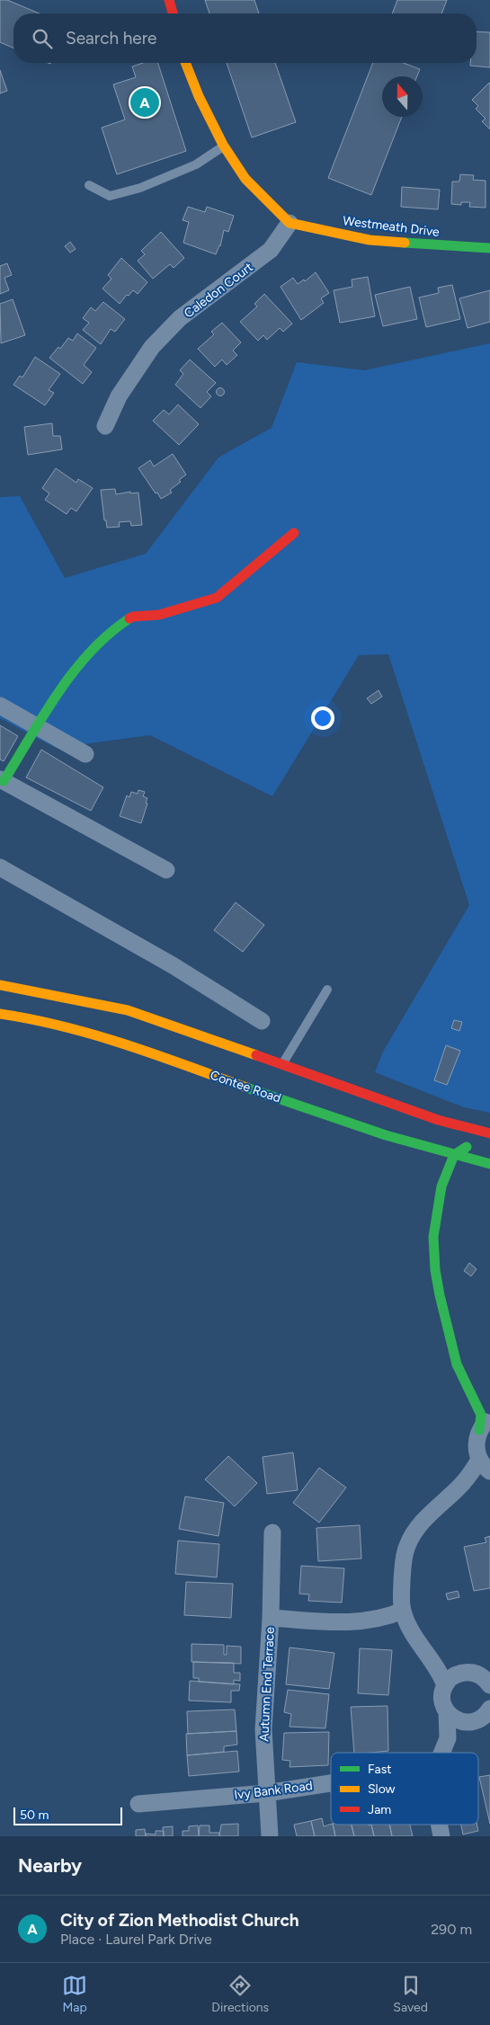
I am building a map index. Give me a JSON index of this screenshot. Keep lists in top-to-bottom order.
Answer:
{
  "streets": {
    "street": [
      "Westmeath Drive",
      "Caledon Court",
      "Contee Road",
      "Autumn End Terrace",
      "Ivy Bank Road"
    ]
  },
  "crossings": [
    ["Westmeath Drive", "Caledon Court"],
    ["Autumn End Terrace", "Ivy Bank Road"]
  ],
  "legend": ["Fast", "Slow", "Jam"],
  "scale_bar": "50 m",
  "north": "top",
  "page": {
    "search": "Search here",
    "pins": "A",
    "scale": "50 m",
    "heading": "Nearby",
    "list": [
      {
        "mark": "A",
        "name": "City of Zion Methodist Church",
        "note": "Place · Laurel Park Drive",
        "value": "290 m"
      }
    ],
    "nav": ["Map", "Directions", "Saved"]
  }
}
